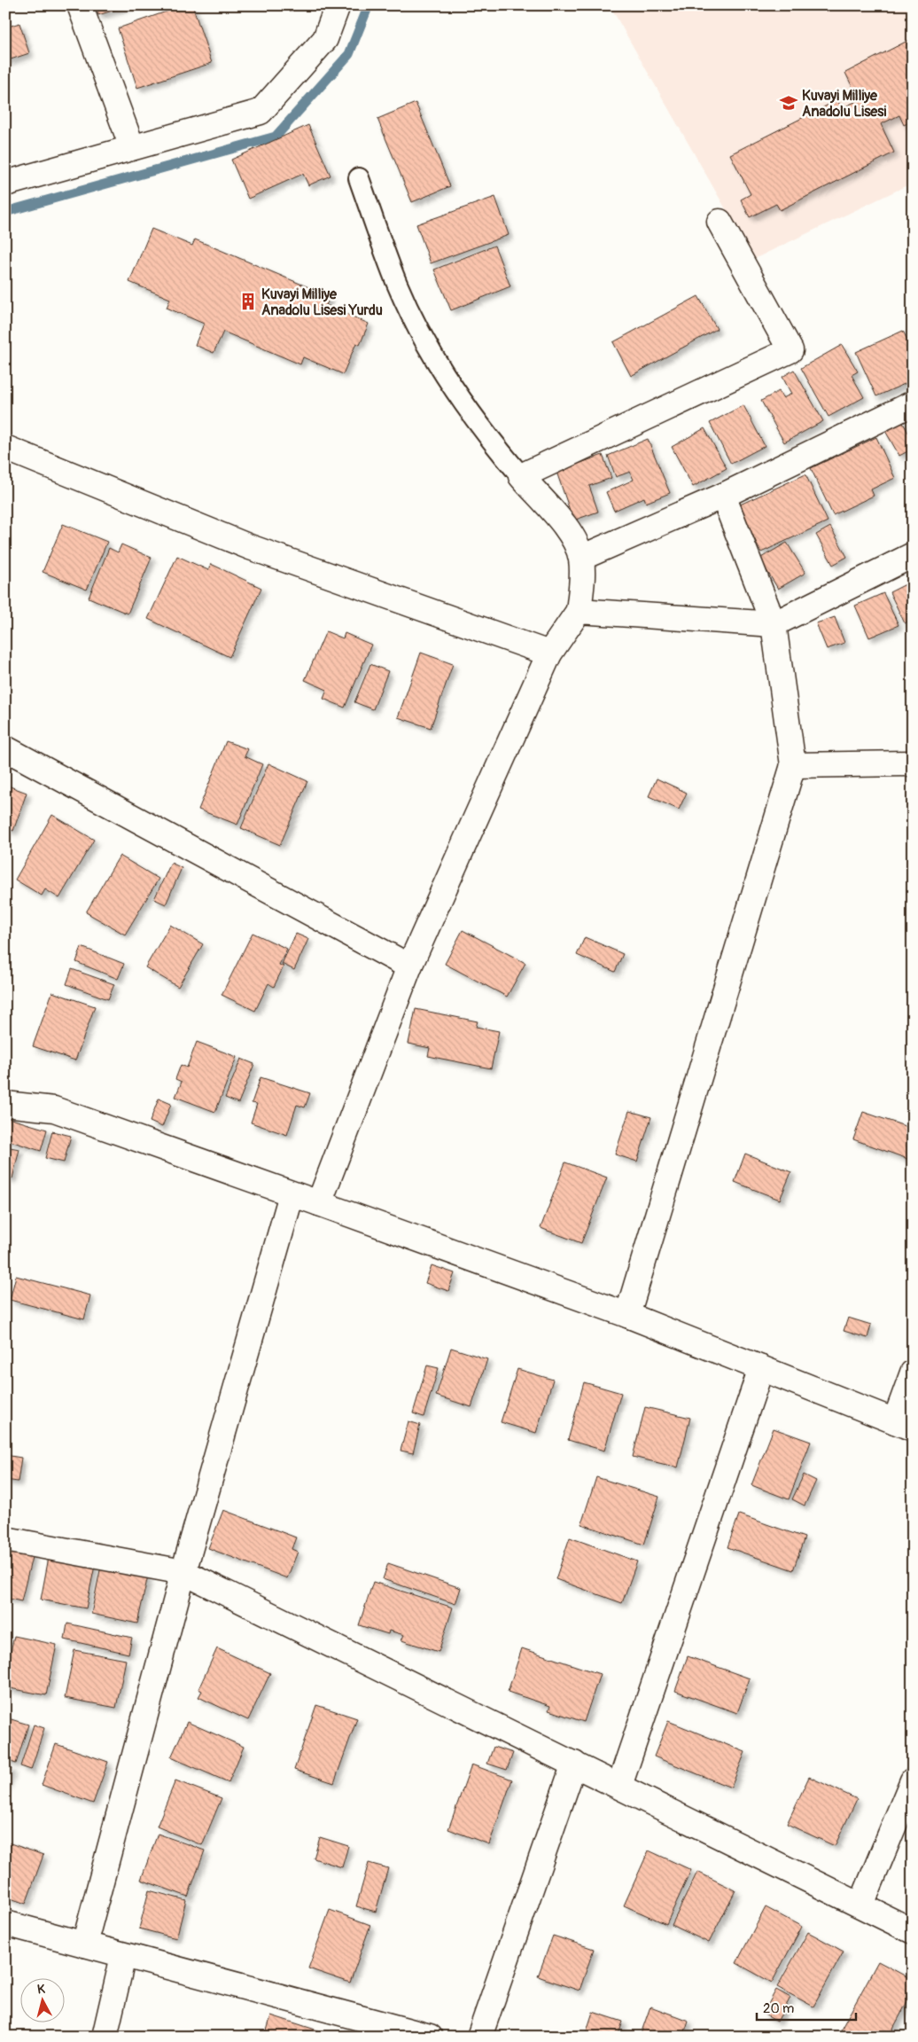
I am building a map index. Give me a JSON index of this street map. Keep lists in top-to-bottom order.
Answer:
{
  "places": {
    "school or university": ["Kuvayi Milliye Anadolu Lisesi"],
    "building": ["Kuvayi Milliye Anadolu Lisesi Yurdu"]
  },
  "scale_bar": "20 m",
  "north": "top"
}
